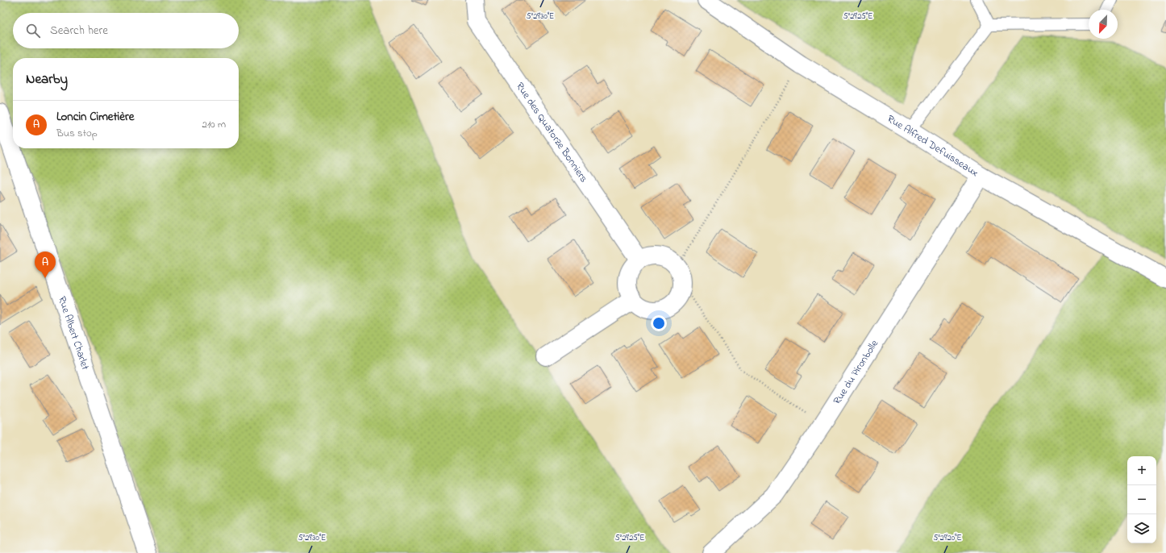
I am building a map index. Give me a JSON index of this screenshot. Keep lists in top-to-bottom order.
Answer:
{
  "streets": {
    "street": [
      "Rue des Quatorze Bonniers",
      "Rue Alfred Defuisseaux",
      "Rue Albert Charlet",
      "Rue du Pironbolle"
    ]
  },
  "crossings": [
    ["Rue Alfred Defuisseaux", "Rue du Pironbolle"]
  ],
  "north": "bottom left",
  "page": {
    "search": "Search here",
    "heading": "Nearby",
    "list": [
      {
        "mark": "A",
        "name": "Loncin Cimetière",
        "note": "Bus stop",
        "value": "210 m"
      }
    ],
    "pins": "A",
    "map_buttons": ["+", "−"]
  },
  "coordinates": ["5°29'30\"E", "5°29'25\"E", "5°29'20\"E"]
}
